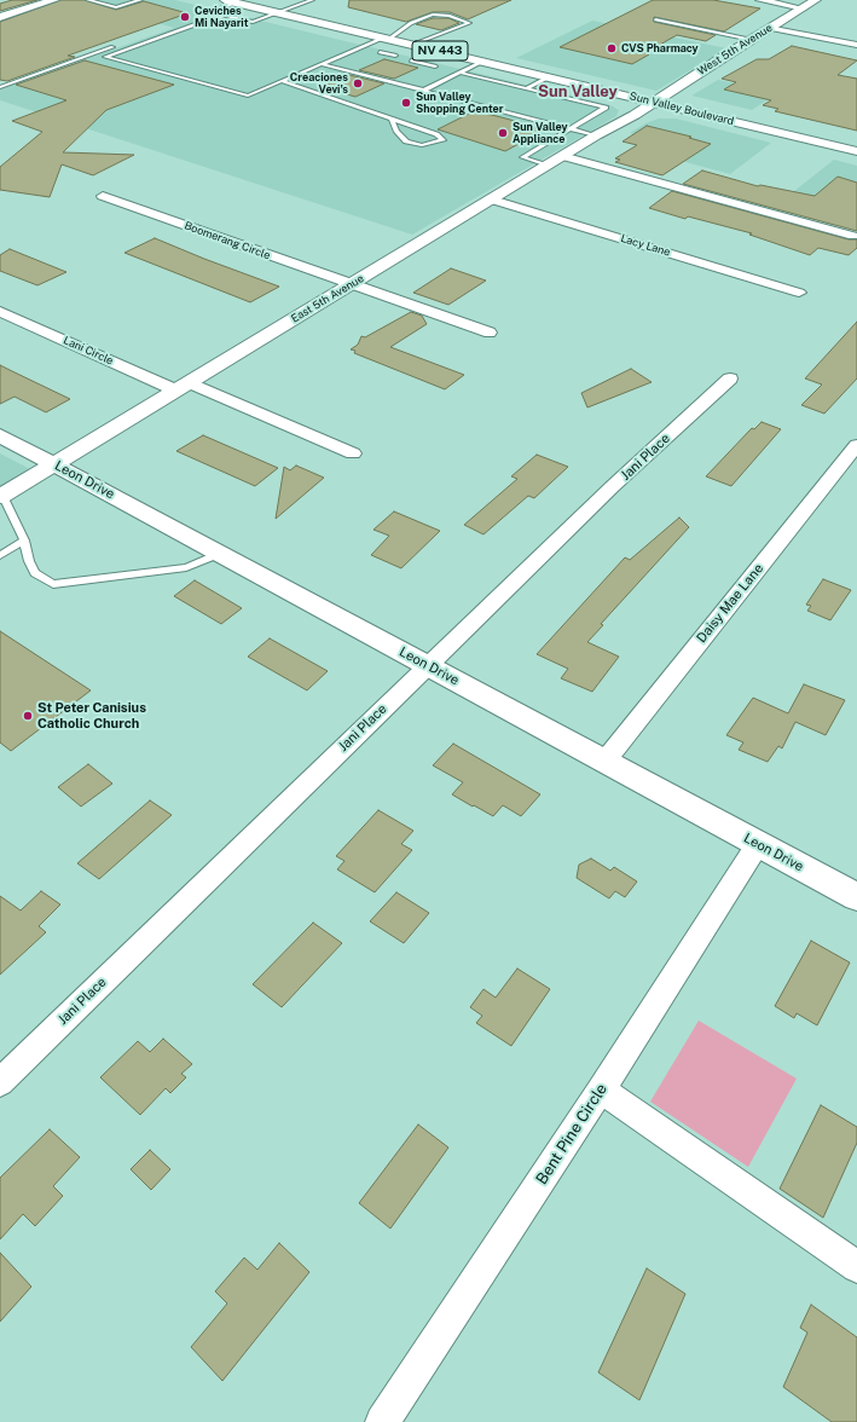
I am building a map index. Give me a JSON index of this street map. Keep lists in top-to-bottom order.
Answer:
{
  "streets": {
    "street": [
      "West 5th Avenue",
      "NV 443",
      "Sun Valley Boulevard",
      "Boomerang Circle",
      "Lacy Lane",
      "East 5th Avenue",
      "Lani Circle",
      "Jani Place",
      "Leon Drive",
      "Daisy Mae Lane",
      "Bent Pine Circle"
    ]
  },
  "crossings": [
    ["West 5th Avenue", "Sun Valley Boulevard"],
    ["West 5th Avenue", "East 5th Avenue"],
    ["Sun Valley Boulevard", "East 5th Avenue"],
    ["Boomerang Circle", "East 5th Avenue"],
    ["Lacy Lane", "East 5th Avenue"],
    ["East 5th Avenue", "Lani Circle"],
    ["East 5th Avenue", "Leon Drive"],
    ["Jani Place", "Leon Drive"],
    ["Leon Drive", "Daisy Mae Lane"],
    ["Leon Drive", "Bent Pine Circle"]
  ],
  "districts": ["Sun Valley"],
  "places": [
    "Ceviches Mi Nayarit",
    "CVS Pharmacy",
    "Creaciones Vevi's",
    "Sun Valley Shopping Center",
    "Sun Valley Appliance",
    "St Peter Canisius Catholic Church"
  ]
}
